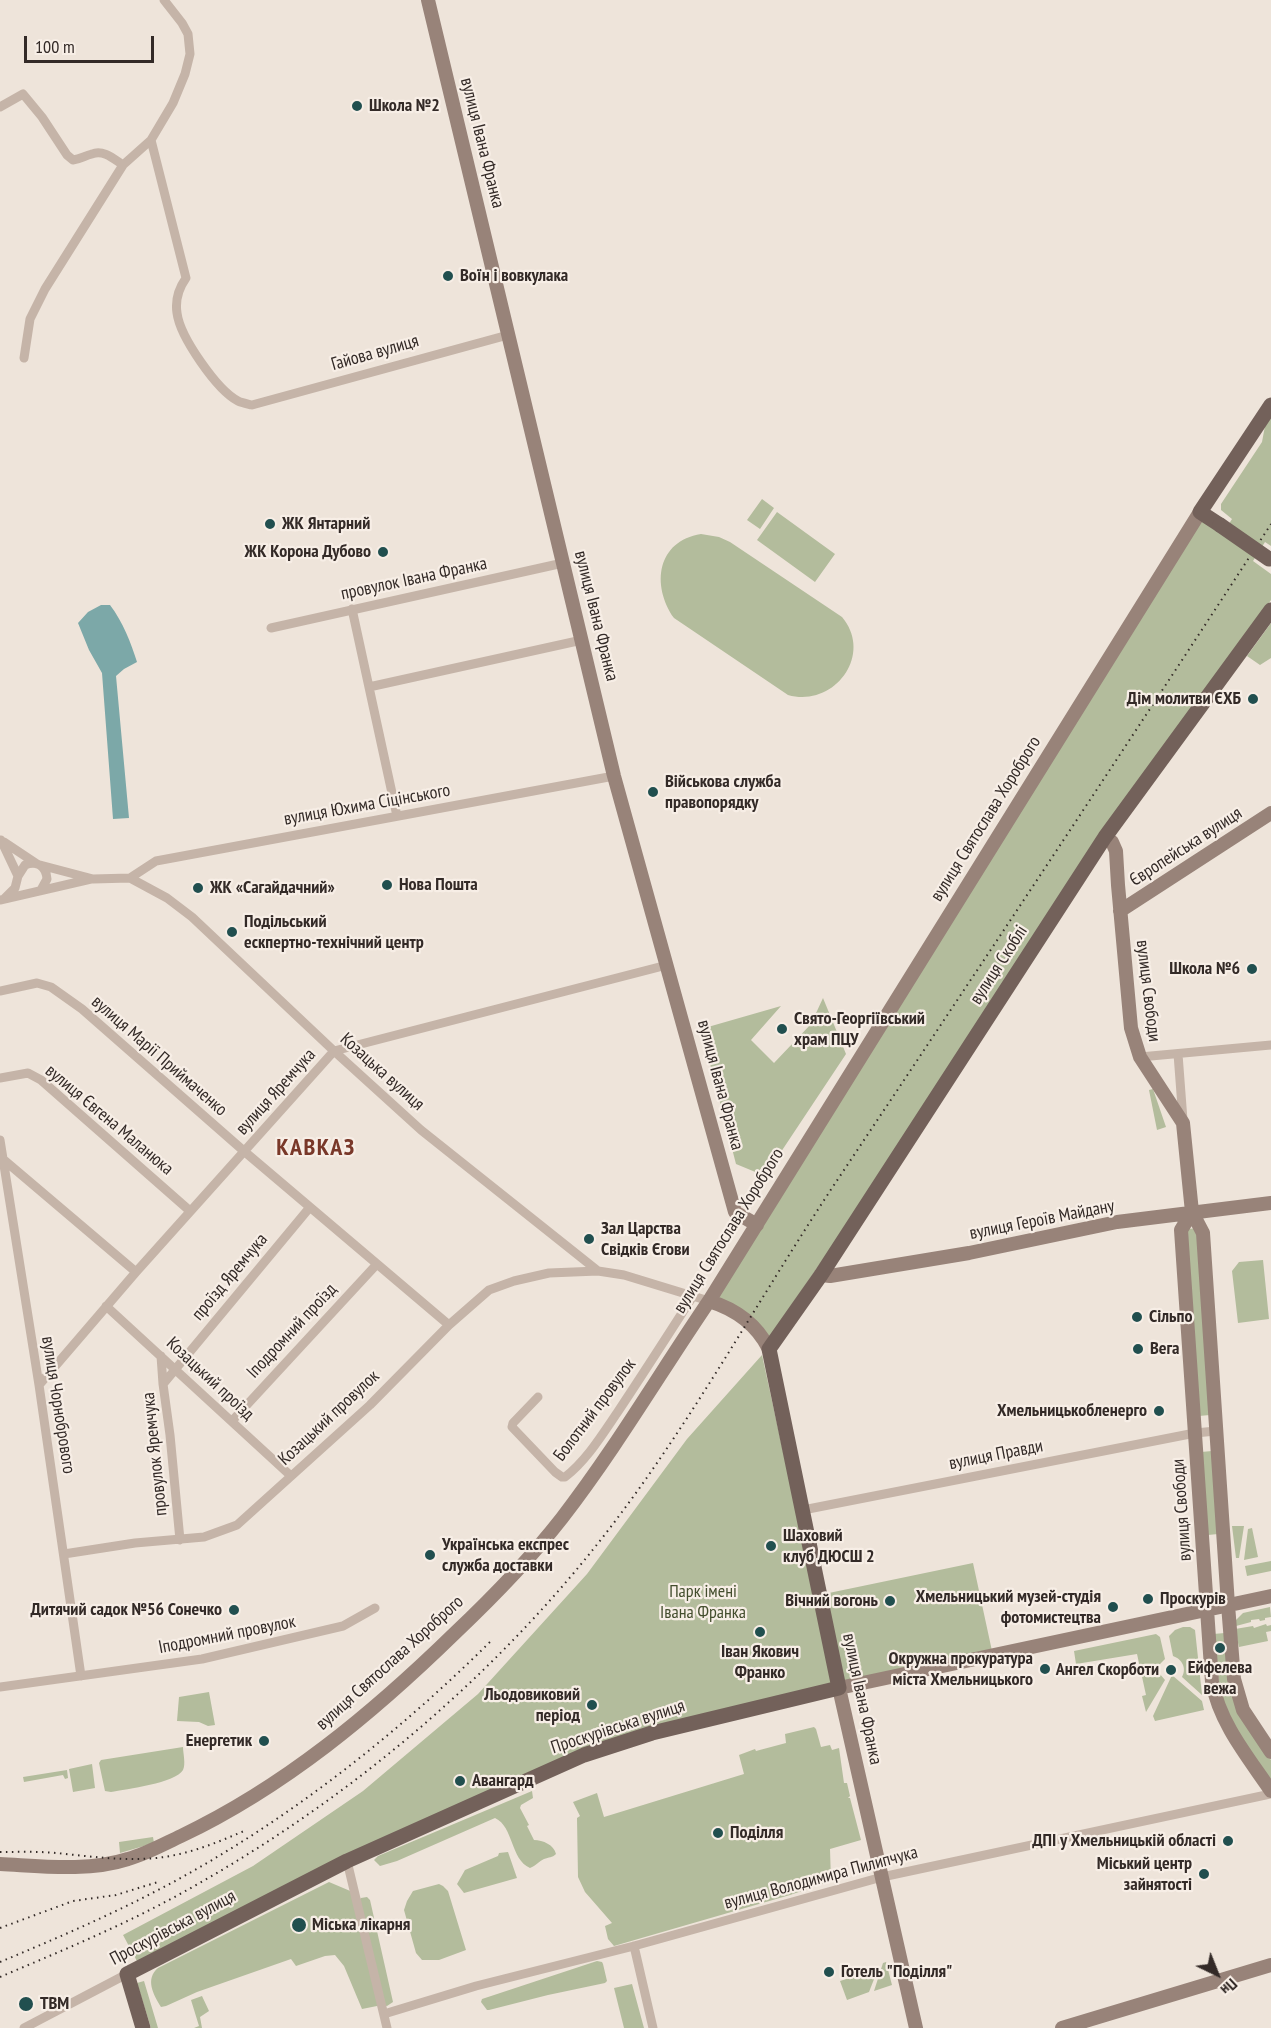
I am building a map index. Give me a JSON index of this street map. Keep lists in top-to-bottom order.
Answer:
{
  "streets": {
    "main road": [
      "вулиця Івана Франка",
      "вулиця Святослава Хороброго",
      "Європейська вулиця",
      "вулиця Скоблі",
      "вулиця Свободи",
      "вулиця Героїв Майдану",
      "Проскурівська вулиця"
    ],
    "street": [
      "Гайова вулиця",
      "провулок Івана Франка",
      "вулиця Юхима Сіцінського",
      "вулиця Марії Приймаченко",
      "Козацька вулиця",
      "вулиця Яремчука",
      "вулиця Євгена Маланюка",
      "проїзд Яремчука",
      "Іподромний проїзд",
      "Козацький проїзд",
      "вулиця Чорнобрового",
      "Болотний провулок",
      "Козацький провулок",
      "провулок Яремчука",
      "вулиця Правди",
      "Іподромний провулок",
      "вулиця Володимира Пилипчука"
    ]
  },
  "crossings": [
    ["вулиця Івана Франка", "Гайова вулиця"],
    ["вулиця Івана Франка", "провулок Івана Франка"],
    ["вулиця Івана Франка", "вулиця Юхима Сіцінського"],
    ["вулиця Івана Франка", "вулиця Святослава Хороброго"],
    ["вулиця Івана Франка", "вулиця Скоблі"],
    ["вулиця Івана Франка", "Козацька вулиця"],
    ["вулиця Івана Франка", "вулиця Яремчука"],
    ["вулиця Івана Франка", "вулиця Правди"],
    ["вулиця Івана Франка", "Проскурівська вулиця"],
    ["вулиця Івана Франка", "вулиця Володимира Пилипчука"],
    ["вулиця Юхима Сіцінського", "Козацька вулиця"],
    ["вулиця Святослава Хороброго", "Козацька вулиця"],
    ["Європейська вулиця", "вулиця Свободи"],
    ["вулиця Скоблі", "вулиця Свободи"],
    ["вулиця Скоблі", "вулиця Героїв Майдану"],
    ["вулиця Свободи", "вулиця Героїв Майдану"],
    ["вулиця Свободи", "вулиця Правди"],
    ["вулиця Свободи", "Проскурівська вулиця"],
    ["вулиця Свободи", "вулиця Володимира Пилипчука"],
    ["вулиця Марії Приймаченко", "вулиця Яремчука"],
    ["вулиця Марії Приймаченко", "проїзд Яремчука"],
    ["вулиця Марії Приймаченко", "Іподромний проїзд"],
    ["вулиця Марії Приймаченко", "Козацький провулок"],
    ["Козацька вулиця", "вулиця Яремчука"],
    ["Козацька вулиця", "Болотний провулок"],
    ["Козацька вулиця", "Козацький провулок"],
    ["вулиця Яремчука", "вулиця Євгена Маланюка"],
    ["вулиця Яремчука", "Козацький проїзд"],
    ["вулиця Яремчука", "вулиця Чорнобрового"],
    ["проїзд Яремчука", "Козацький проїзд"],
    ["проїзд Яремчука", "провулок Яремчука"],
    ["Іподромний проїзд", "Козацький проїзд"],
    ["Козацький проїзд", "Козацький провулок"],
    ["Козацький проїзд", "провулок Яремчука"],
    ["вулиця Чорнобрового", "Козацький провулок"],
    ["вулиця Чорнобрового", "Іподромний провулок"],
    ["Козацький провулок", "провулок Яремчука"]
  ],
  "districts": ["КАВКАЗ"],
  "parks": ["Парк імені Івана Франка"],
  "places": [
    "Школа №2",
    "Воїн і вовкулака",
    "ЖК Янтарний",
    "ЖК Корона Дубово",
    "Дім молитви ЄХБ",
    "Військова служба правопорядку",
    "Нова Пошта",
    "ЖК «Сагайдачний»",
    "Подільський ескпертно-технічний центр",
    "Школа №6",
    "Свято-Георгіївський храм ПЦУ",
    "Зал Царства Свідків Єгови",
    "Сільпо",
    "Вега",
    "Хмельницькобленерго",
    "Шаховий клуб ДЮСШ 2",
    "Українська експрес служба доставки",
    "Проскурів",
    "Вічний вогонь",
    "Хмельницький музей-студія фотомистецтва",
    "Дитячий садок №56 Сонечко",
    "Іван Якович Франко",
    "Ейфелева вежа",
    "Окружна прокуратура міста Хмельницького",
    "Ангел Скорботи",
    "Льодовиковий період",
    "Енергетик",
    "Авангард",
    "Поділля",
    "ДПІ у Хмельницькій області",
    "Міський центр зайнятості",
    "Міська лікарня",
    "Готель \"Поділля\"",
    "ТВМ"
  ],
  "scale_bar": "100 m",
  "north": "bottom right"
}
